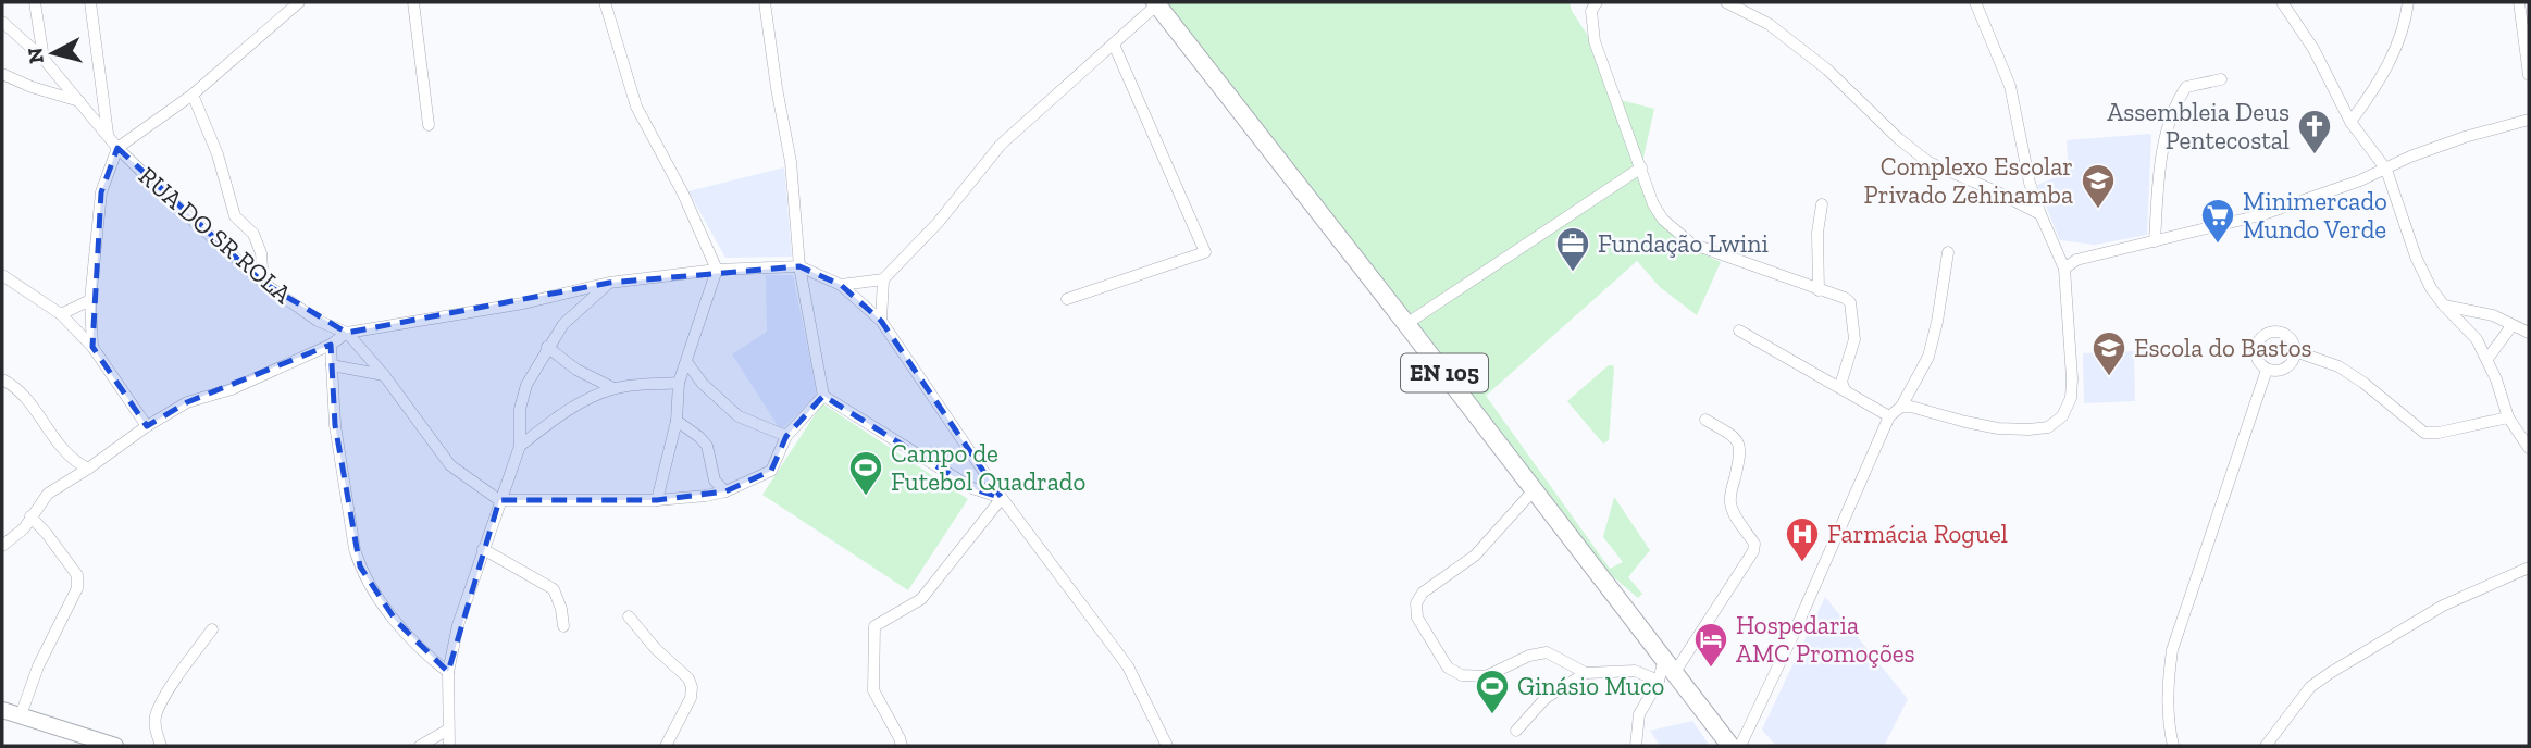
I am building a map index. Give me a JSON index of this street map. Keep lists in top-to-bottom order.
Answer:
{
  "streets": {
    "main road": ["EN 105"],
    "street": ["RUA DO SR ROLA"]
  },
  "places": {
    "church": ["Assembleia Deus Pentecostal"],
    "school or university": ["Complexo Escolar Privado Zehinamba", "Escola do Bastos"],
    "supermarket": ["Minimercado Mundo Verde"],
    "office": ["Fundação Lwini"],
    "sports": ["Campo de Futebol Quadrado", "Ginásio Muco"],
    "hospital": ["Farmácia Roguel"],
    "hotel": ["Hospedaria AMC Promoções"]
  },
  "north": "left"
}
